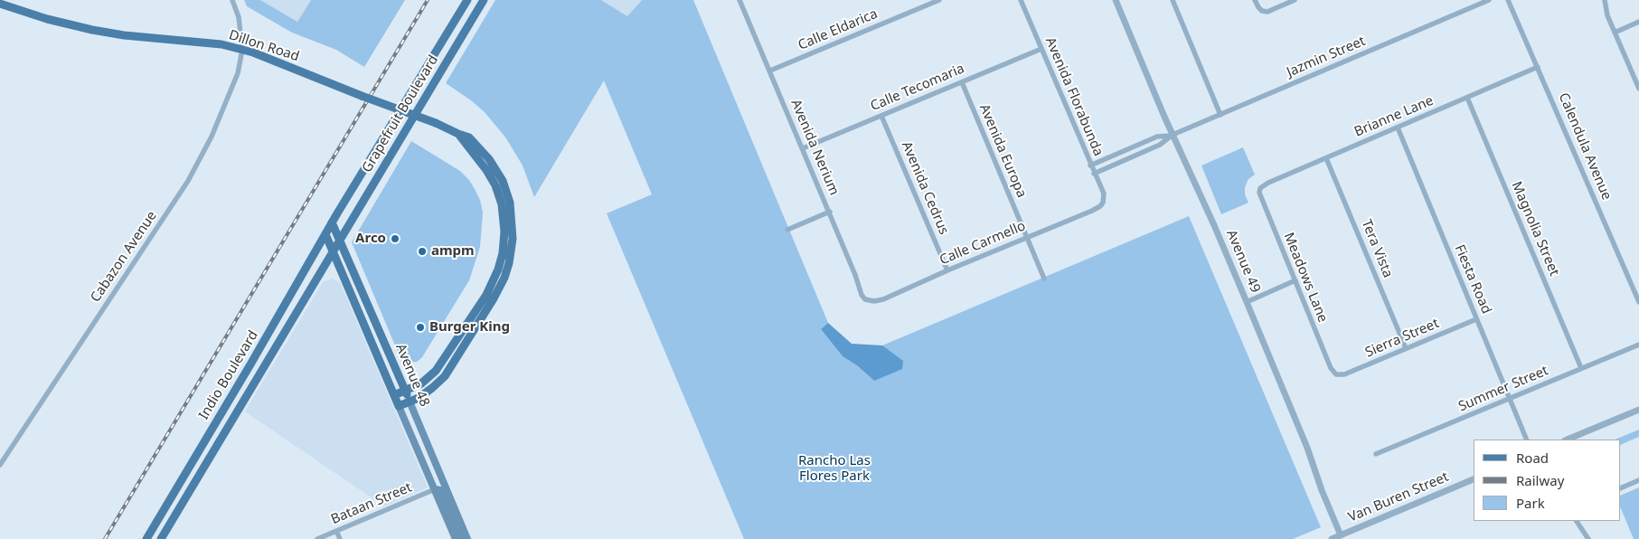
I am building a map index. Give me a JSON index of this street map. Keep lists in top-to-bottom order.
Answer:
{
  "streets": {
    "main road": [
      "Dillon Road",
      "Grapefruit Boulevard",
      "Indio Boulevard",
      "Avenue 48"
    ],
    "street": [
      "Calle Eldarica",
      "Jazmin Street",
      "Calle Tecomaria",
      "Avenida Florabunda",
      "Brianne Lane",
      "Calendula Avenue",
      "Avenida Nerium",
      "Avenida Europa",
      "Avenida Cedrus",
      "Magnolia Street",
      "Calle Carmello",
      "Tera Vista",
      "Cabazon Avenue",
      "Avenue 49",
      "Meadows Lane",
      "Fiesta Road",
      "Sierra Street",
      "Summer Street",
      "Van Buren Street",
      "Bataan Street"
    ]
  },
  "crossings": [
    ["Calle Eldarica", "Avenida Nerium"],
    ["Dillon Road", "Cabazon Avenue"],
    ["Dillon Road", "Avenue 48"],
    ["Jazmin Street", "Avenue 49"],
    ["Calle Tecomaria", "Avenida Florabunda"],
    ["Calle Tecomaria", "Avenida Nerium"],
    ["Calle Tecomaria", "Avenida Europa"],
    ["Calle Tecomaria", "Avenida Cedrus"],
    ["Avenida Florabunda", "Calle Carmello"],
    ["Grapefruit Boulevard", "Indio Boulevard"],
    ["Grapefruit Boulevard", "Avenue 48"],
    ["Brianne Lane", "Calendula Avenue"],
    ["Brianne Lane", "Magnolia Street"],
    ["Brianne Lane", "Tera Vista"],
    ["Brianne Lane", "Meadows Lane"],
    ["Brianne Lane", "Fiesta Road"],
    ["Avenida Nerium", "Calle Carmello"],
    ["Avenida Europa", "Calle Carmello"],
    ["Avenida Cedrus", "Calle Carmello"],
    ["Magnolia Street", "Summer Street"],
    ["Tera Vista", "Sierra Street"],
    ["Avenue 49", "Van Buren Street"],
    ["Meadows Lane", "Sierra Street"],
    ["Fiesta Road", "Sierra Street"],
    ["Fiesta Road", "Summer Street"],
    ["Indio Boulevard", "Avenue 48"],
    ["Avenue 48", "Bataan Street"]
  ],
  "parks": ["Rancho Las Flores Park"],
  "places": ["Arco", "ampm", "Burger King"],
  "legend": ["Road", "Railway", "Park"]
}
